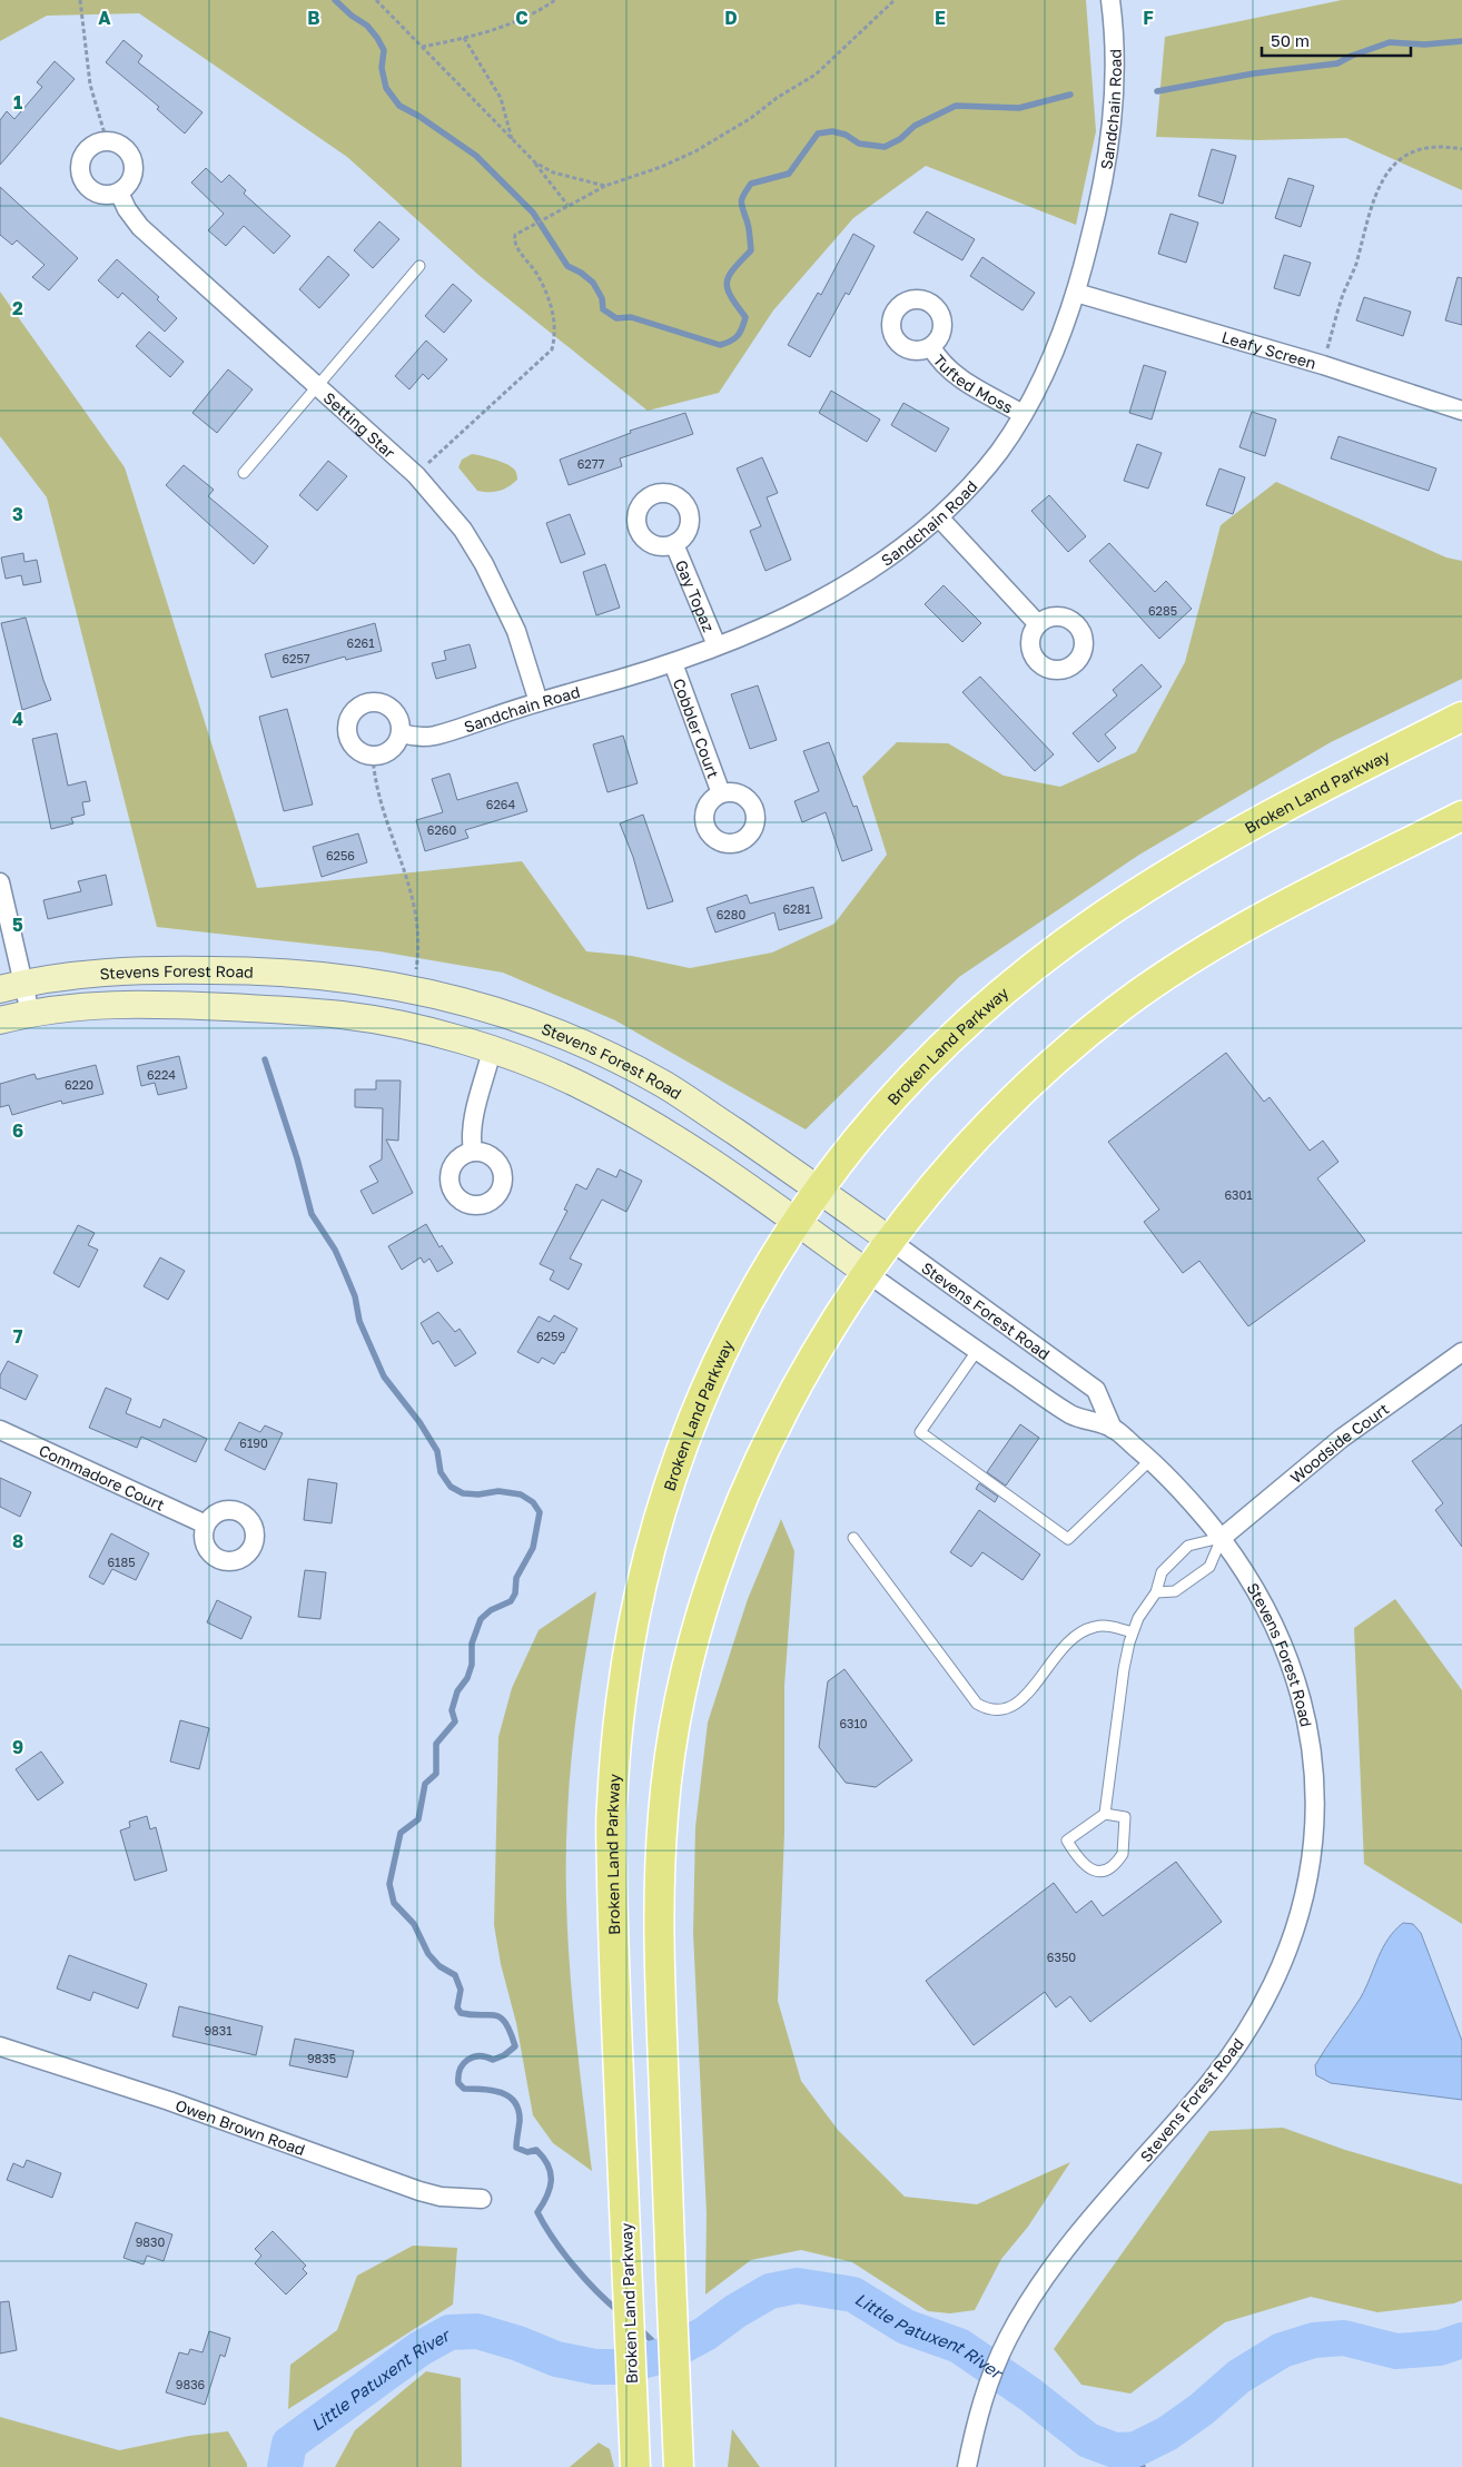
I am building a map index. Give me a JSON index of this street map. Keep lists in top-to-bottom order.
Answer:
{
  "streets": {
    "main road": ["Broken Land Parkway"],
    "street": [
      "Sandchain Road",
      "Leafy Screen",
      "Tufted Moss",
      "Setting Star",
      "Gay Topaz",
      "Cobbler Court",
      "Stevens Forest Road",
      "Woodside Court",
      "Commadore Court",
      "Owen Brown Road"
    ]
  },
  "crossings": [
    ["Sandchain Road", "Leafy Screen"],
    ["Sandchain Road", "Tufted Moss"],
    ["Sandchain Road", "Setting Star"],
    ["Sandchain Road", "Gay Topaz"],
    ["Sandchain Road", "Cobbler Court"],
    ["Broken Land Parkway", "Stevens Forest Road"],
    ["Stevens Forest Road", "Woodside Court"]
  ],
  "water": ["Little Patuxent River"],
  "house_numbers": [
    "6277",
    "6285",
    "6261",
    "6257",
    "6264",
    "6260",
    "6256",
    "6281",
    "6280",
    "6224",
    "6220",
    "6301",
    "6259",
    "6190",
    "6185",
    "6310",
    "6350",
    "9831",
    "9835",
    "9830",
    "9836"
  ],
  "scale_bar": "50 m",
  "grid": {
    "columns": [
      "A",
      "B",
      "C",
      "D",
      "E",
      "F"
    ],
    "rows": [
      "1",
      "2",
      "3",
      "4",
      "5",
      "6",
      "7",
      "8",
      "9"
    ]
  }
}
